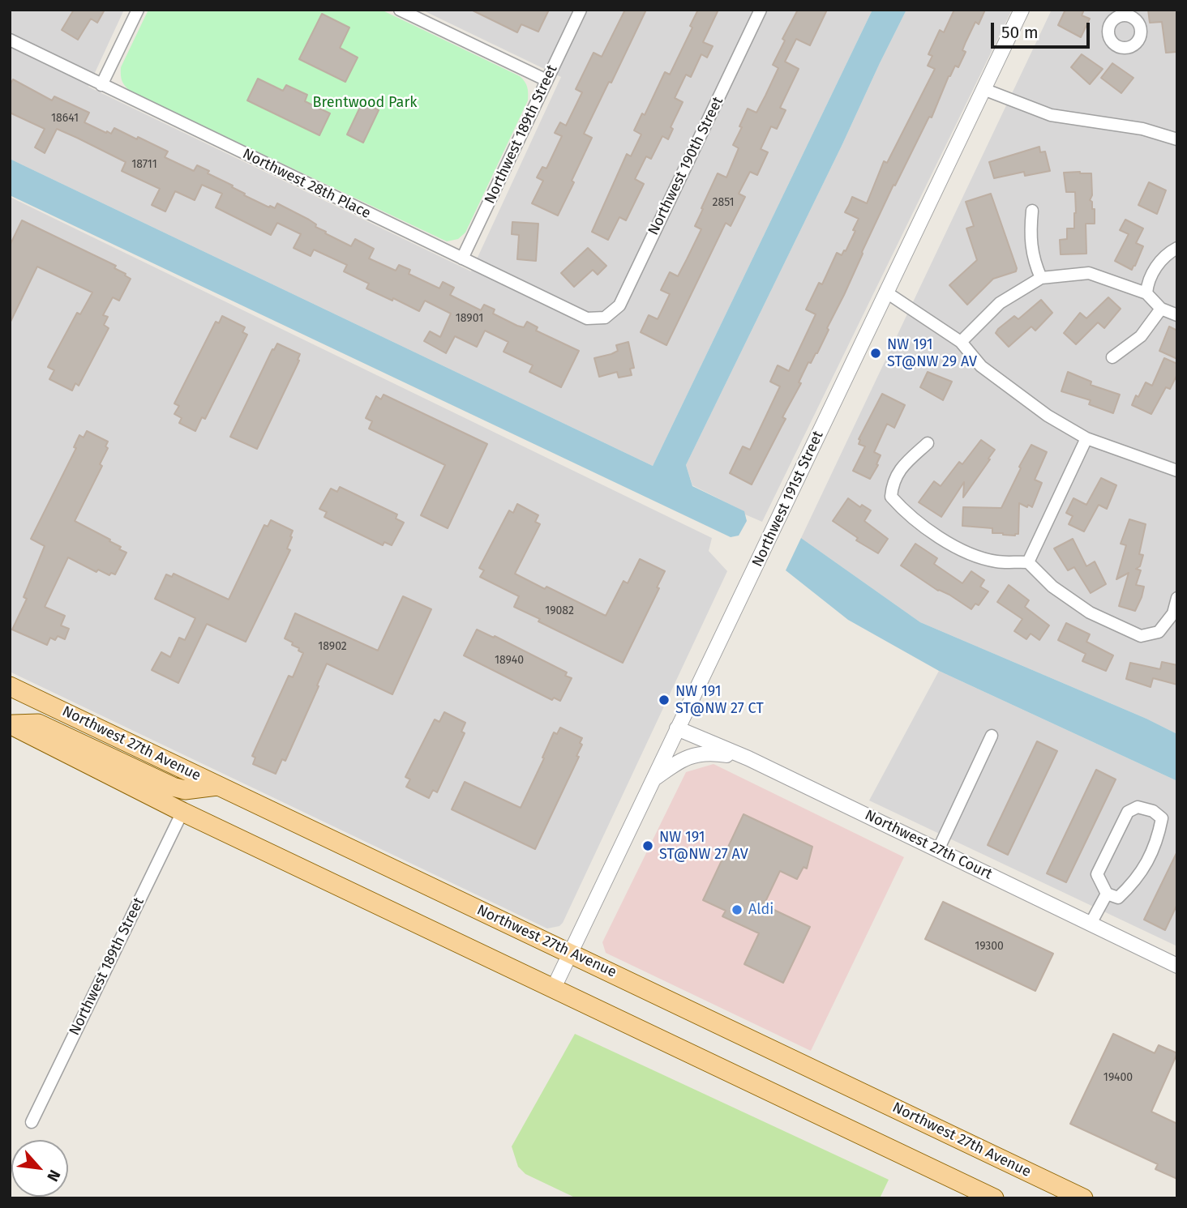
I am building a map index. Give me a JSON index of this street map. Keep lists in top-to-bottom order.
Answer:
{
  "streets": {
    "main road": ["Northwest 27th Avenue"],
    "street": [
      "Northwest 189th Street",
      "Northwest 190th Street",
      "Northwest 28th Place",
      "Northwest 191st Street",
      "Northwest 27th Court"
    ]
  },
  "crossings": [
    ["Northwest 189th Street", "Northwest 28th Place"],
    ["Northwest 190th Street", "Northwest 28th Place"],
    ["Northwest 191st Street", "Northwest 27th Avenue"],
    ["Northwest 191st Street", "Northwest 27th Court"]
  ],
  "parks": ["Brentwood Park"],
  "places": [
    "NW 191 ST@NW 29 AV",
    "NW 191 ST@NW 27 CT",
    "NW 191 ST@NW 27 AV",
    "Aldi"
  ],
  "house_numbers": [
    "18641",
    "18711",
    "2851",
    "18901",
    "19082",
    "18902",
    "18940",
    "19300",
    "19400"
  ],
  "scale_bar": "50 m",
  "north": "bottom right"
}
